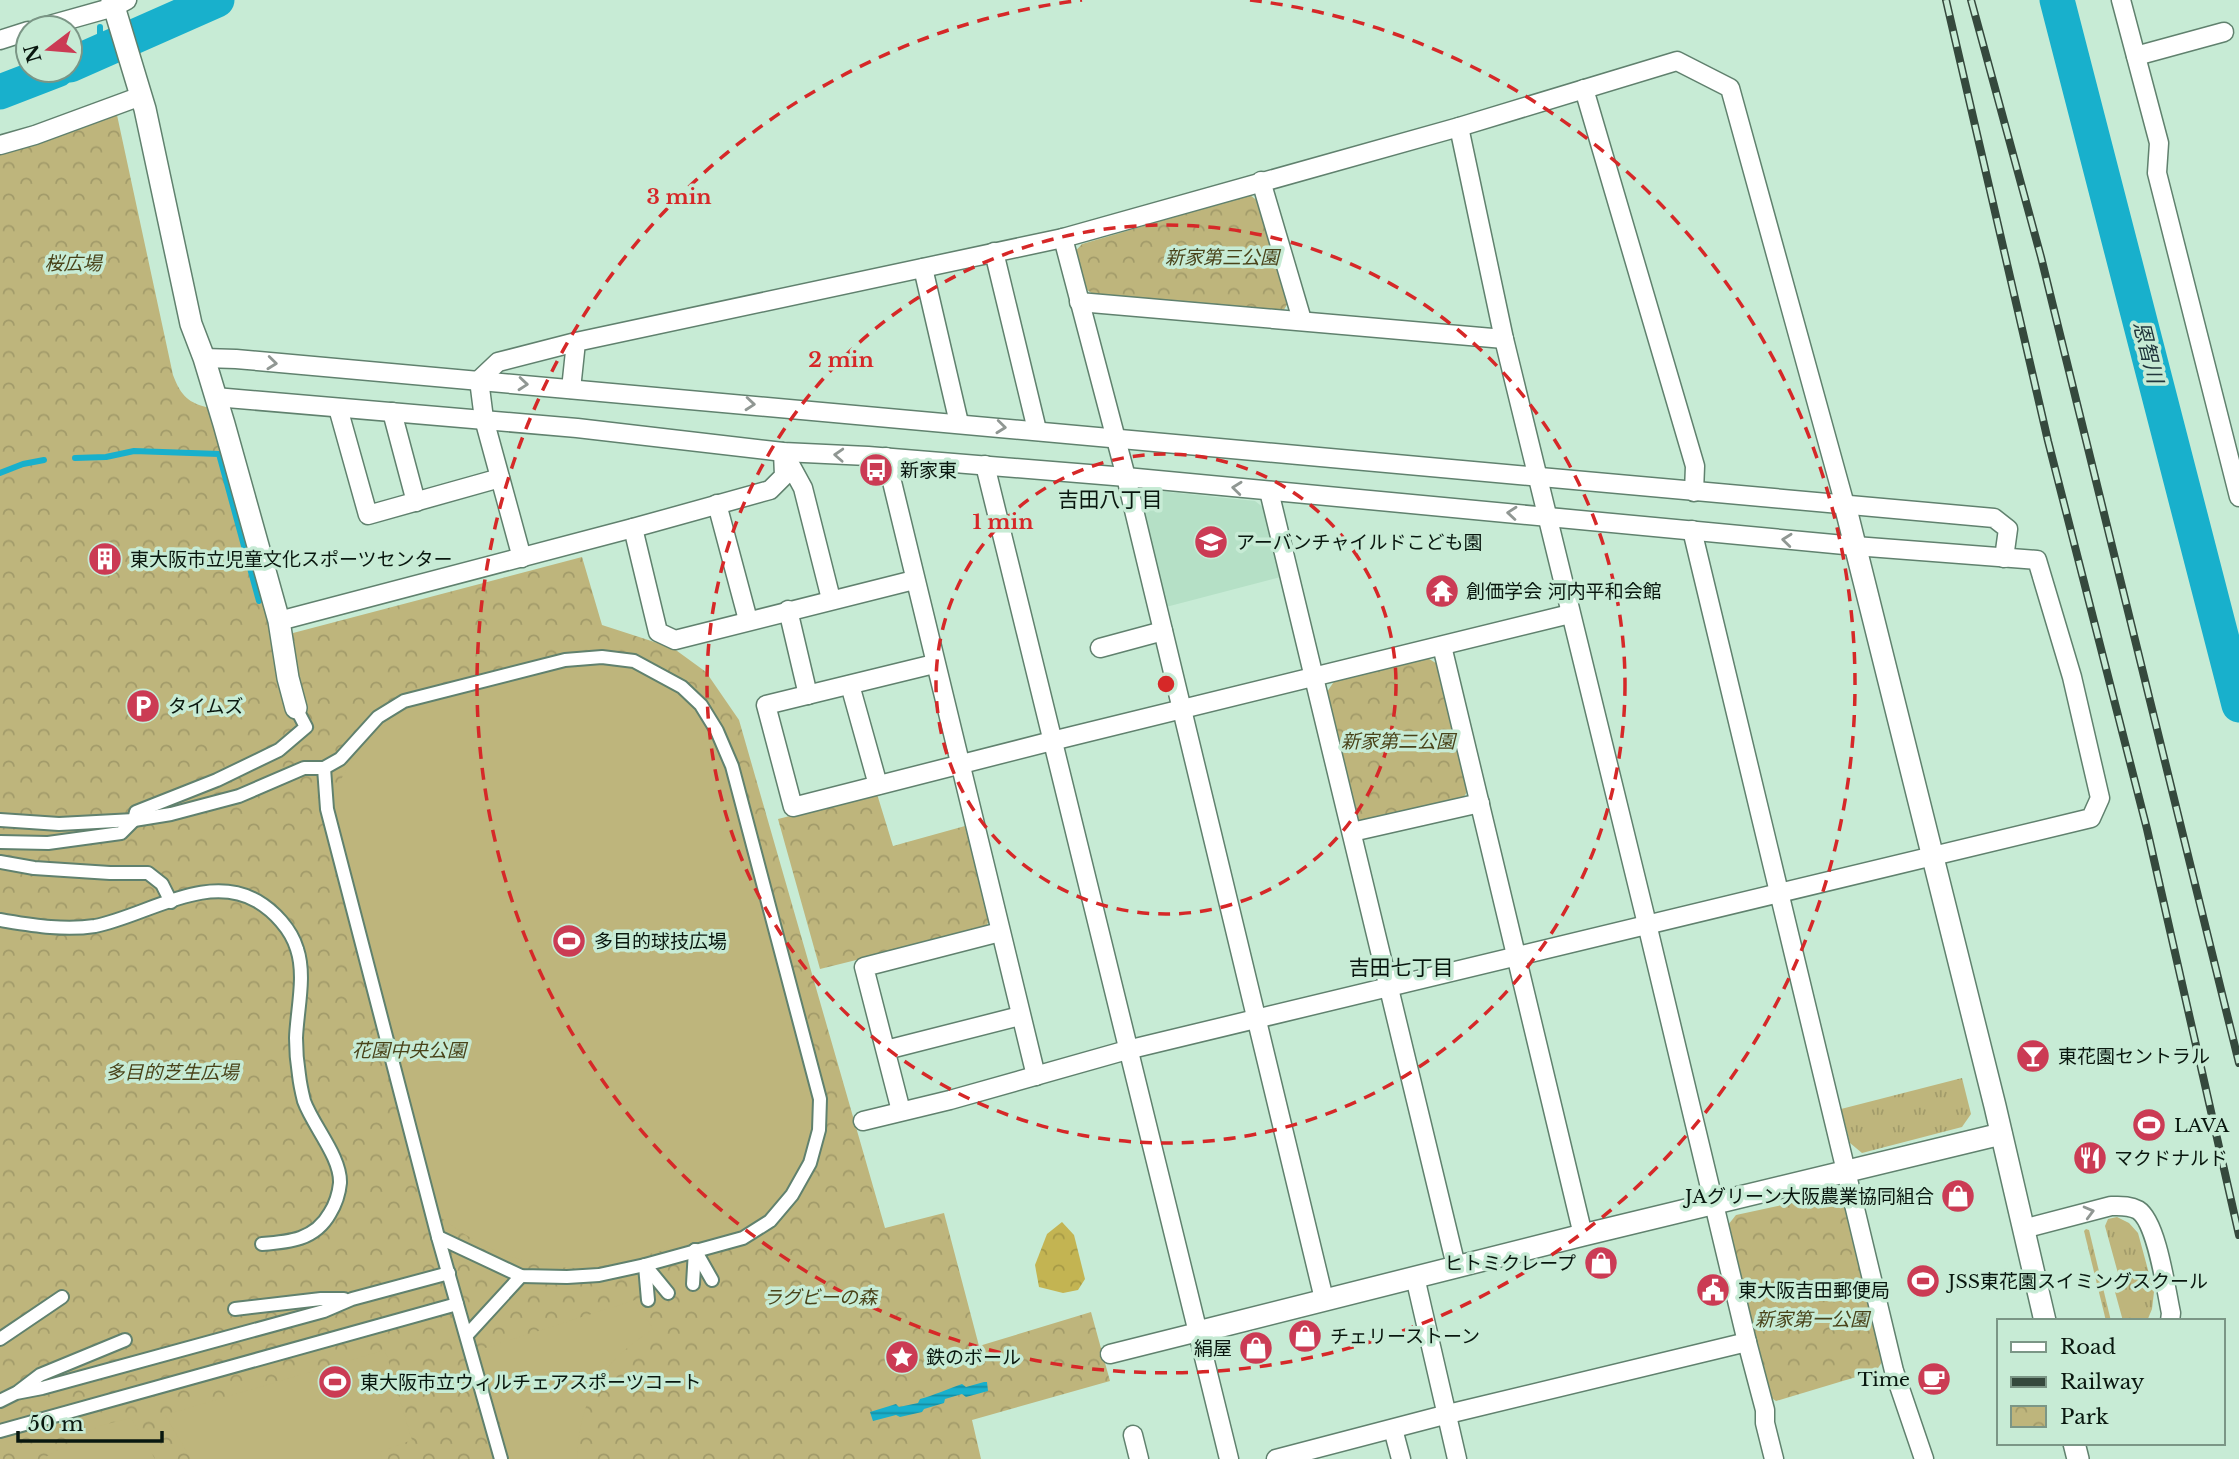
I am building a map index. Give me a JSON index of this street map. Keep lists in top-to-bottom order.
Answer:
{
  "districts": ["吉田八丁目", "吉田七丁目"],
  "water": ["恩智川"],
  "parks": [
    "新家第三公園",
    "桜広場",
    "新家第二公園",
    "花園中央公園",
    "多目的芝生広場",
    "ラグビーの森",
    "新家第一公園"
  ],
  "places": {
    "bus stop": ["新家東"],
    "school or university": ["アーバンチャイルドこども園"],
    "building": ["東大阪市立児童文化スポーツセンター"],
    "temple": ["創価学会 河内平和会館"],
    "parking": ["タイムズ"],
    "sports": [
      "多目的球技広場",
      "LAVA",
      "JSS東花園スイミングスクール",
      "東大阪市立ウィルチェアスポーツコート"
    ],
    "bar": ["東花園セントラル"],
    "restaurant": ["マクドナルド"],
    "shop": [
      "JAグリーン大阪農業協同組合",
      "ヒトミクレープ",
      "チェリーストーン",
      "絹屋"
    ],
    "public building": ["東大阪吉田郵便局"],
    "place": ["鉄のボール"],
    "cafe": ["Time"]
  },
  "legend": ["Road", "Railway", "Park"],
  "scale_bar": "50 m",
  "north": "left",
  "rings": ["3 min", "2 min", "1 min"]
}
